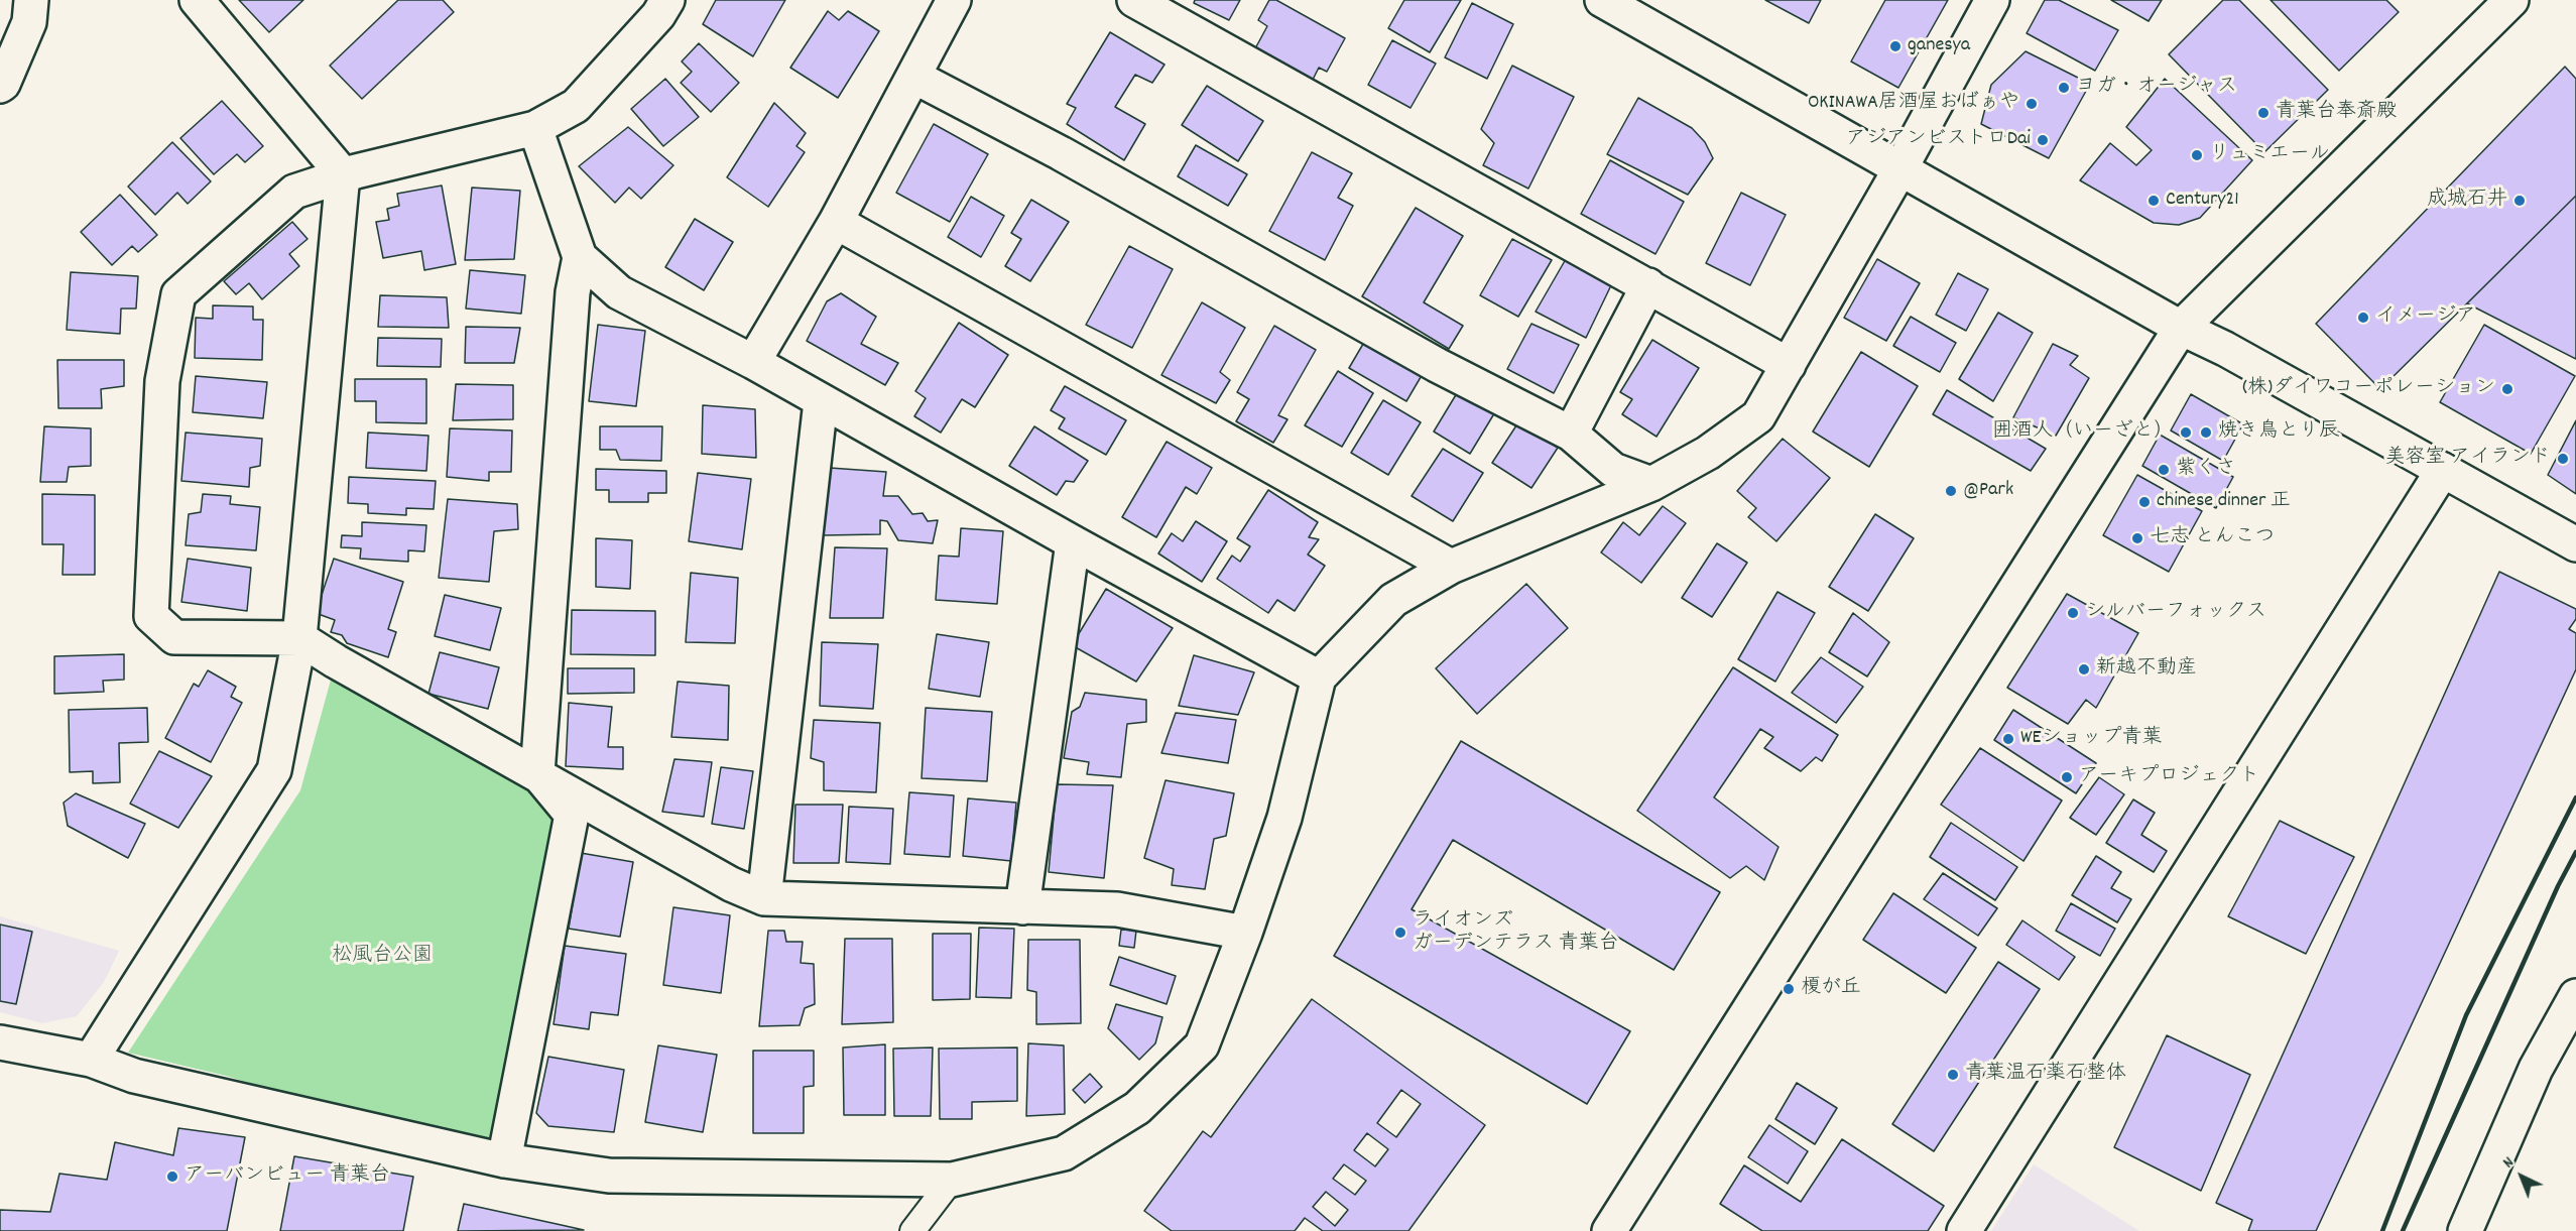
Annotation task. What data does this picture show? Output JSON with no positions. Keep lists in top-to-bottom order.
{
  "parks": ["松風台公園"],
  "places": [
    "ganesya",
    "ヨガ・オージャス",
    "OKINAWA居酒屋おばぁや",
    "青葉台奉斎殿",
    "アジアンビストロDai",
    "リュミエール",
    "Century21",
    "成城石井",
    "イメージア",
    "(株)ダイワコーポレーション",
    "囲酒人（いーざと）",
    "焼き鳥とり辰",
    "美容室 アイランド",
    "紫くさ",
    "@Park",
    "chinese dinner 正",
    "七志 とんこつ",
    "シルバーフォックス",
    "新越不動産",
    "WEショップ青葉",
    "アーキプロジェクト",
    "ライオンズ ガーデンテラス 青葉台",
    "榎が丘",
    "青葉温石薬石整体",
    "アーバンビュー 青葉台"
  ],
  "north": "top left"
}
